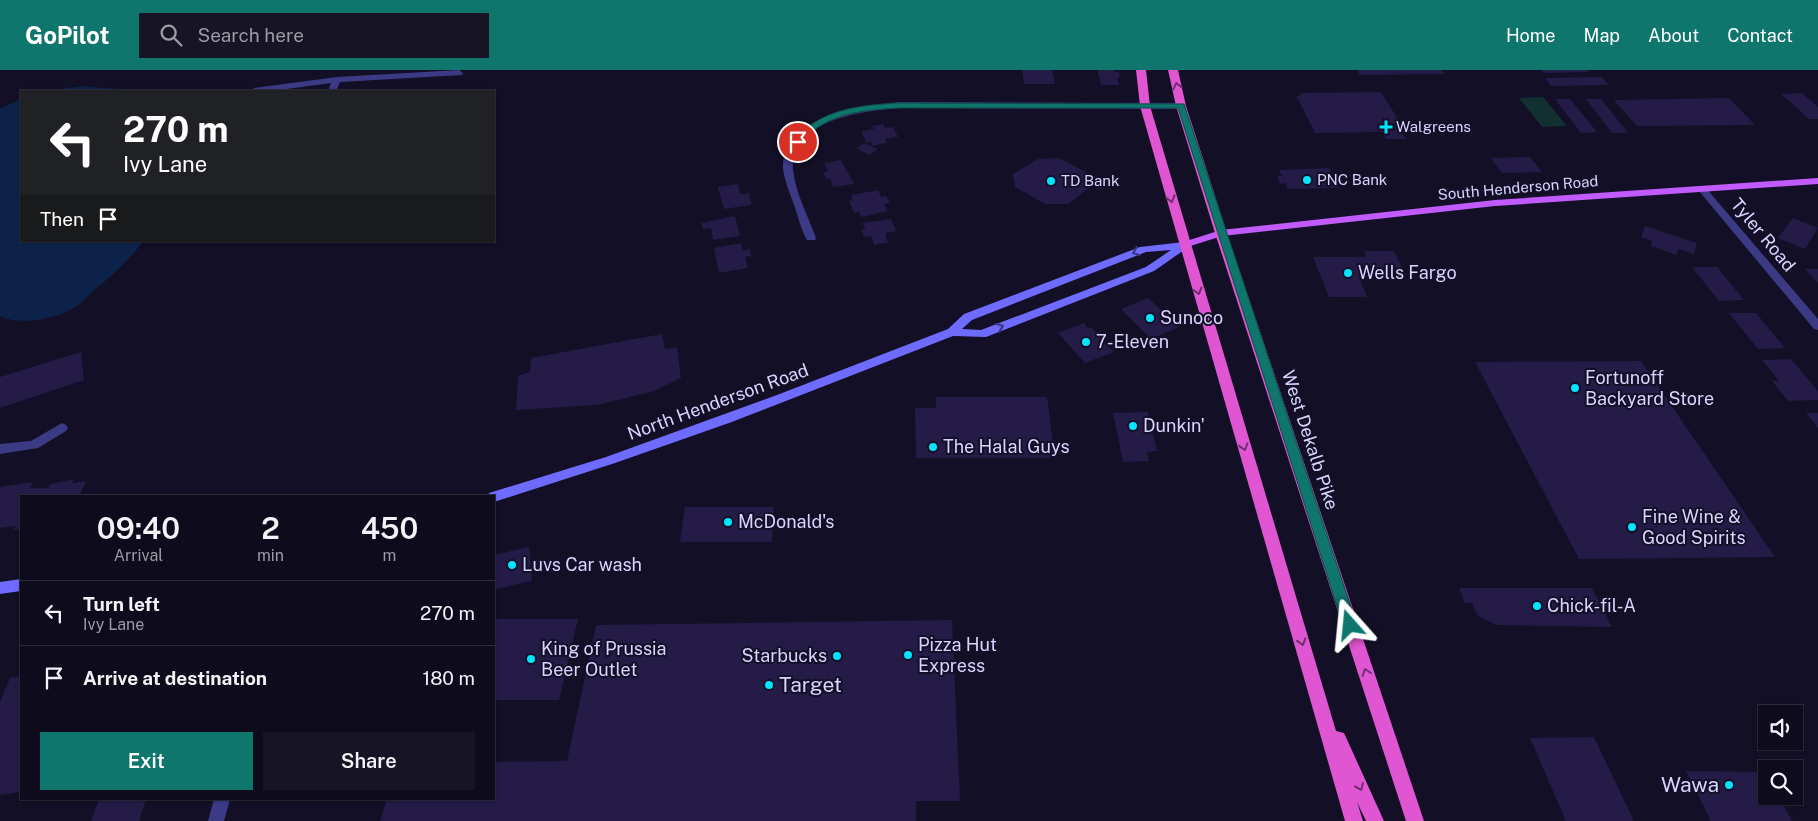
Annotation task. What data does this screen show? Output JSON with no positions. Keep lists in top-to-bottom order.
{
  "streets": {
    "highway": ["West Dekalb Pike"],
    "main road": ["South Henderson Road", "North Henderson Road"],
    "street": ["Tyler Road"]
  },
  "crossings": [
    ["South Henderson Road", "Tyler Road"],
    ["South Henderson Road", "North Henderson Road"],
    ["South Henderson Road", "West Dekalb Pike"],
    ["North Henderson Road", "West Dekalb Pike"]
  ],
  "places": {
    "health": ["Walgreens"],
    "other": [
      "PNC Bank",
      "TD Bank",
      "Wells Fargo",
      "Sunoco",
      "7-Eleven",
      "Fortunoff Backyard Store",
      "Dunkin'",
      "The Halal Guys",
      "McDonald's",
      "Fine Wine & Good Spirits",
      "Luvs Car wash",
      "Chick-fil-A",
      "Pizza Hut Express",
      "Starbucks",
      "King of Prussia Beer Outlet",
      "Target",
      "Wawa"
    ]
  },
  "page": {
    "header": "GoPilot",
    "search": "Search here",
    "nav": [
      "Home",
      "Map",
      "About",
      "Contact"
    ],
    "turn": ["270 m", "Ivy Lane"],
    "then": "Then",
    "eta": [
      "09:40",
      "Arrival",
      "2",
      "min",
      "450",
      "m"
    ],
    "list": [
      {
        "name": "Turn left",
        "note": "Ivy Lane",
        "value": "270 m"
      },
      {
        "name": "Arrive at destination",
        "value": "180 m"
      }
    ],
    "buttons": ["Exit", "Share"]
  }
}
